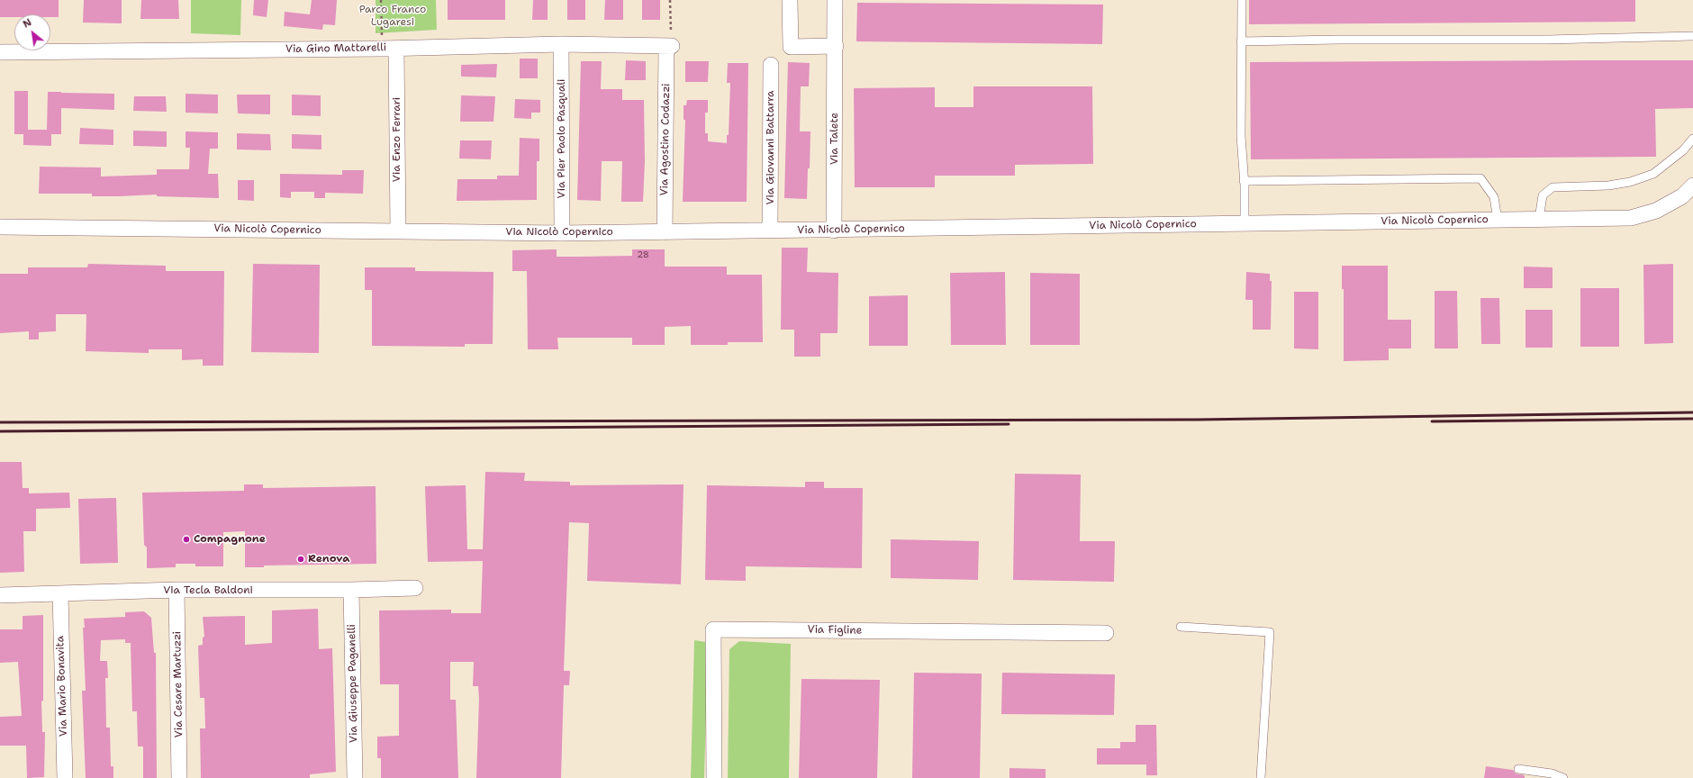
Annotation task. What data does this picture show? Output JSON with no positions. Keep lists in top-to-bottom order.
{
  "streets": {
    "street": [
      "Via Gino Mattarelli",
      "Via Pier Paolo Pasquali",
      "Via Talete",
      "Via Enzo Ferrari",
      "Via Agostino Codazzi",
      "Via Giovanni Battarra",
      "Via Nicolò Copernico",
      "Via Tecla Baldoni",
      "Via Figline",
      "Via Giuseppe Paganelli",
      "Via Cesare Martuzzi",
      "Via Mario Bonavita"
    ]
  },
  "crossings": [
    ["Via Gino Mattarelli", "Via Pier Paolo Pasquali"],
    ["Via Gino Mattarelli", "Via Enzo Ferrari"],
    ["Via Gino Mattarelli", "Via Agostino Codazzi"],
    ["Via Pier Paolo Pasquali", "Via Nicolò Copernico"],
    ["Via Talete", "Via Nicolò Copernico"],
    ["Via Enzo Ferrari", "Via Nicolò Copernico"],
    ["Via Agostino Codazzi", "Via Nicolò Copernico"],
    ["Via Giovanni Battarra", "Via Nicolò Copernico"],
    ["Via Tecla Baldoni", "Via Giuseppe Paganelli"],
    ["Via Tecla Baldoni", "Via Cesare Martuzzi"],
    ["Via Tecla Baldoni", "Via Mario Bonavita"]
  ],
  "parks": ["Parco Franco Lugaresi"],
  "places": ["Compagnone", "Renova"],
  "house_numbers": ["28"],
  "north": "top left"
}
